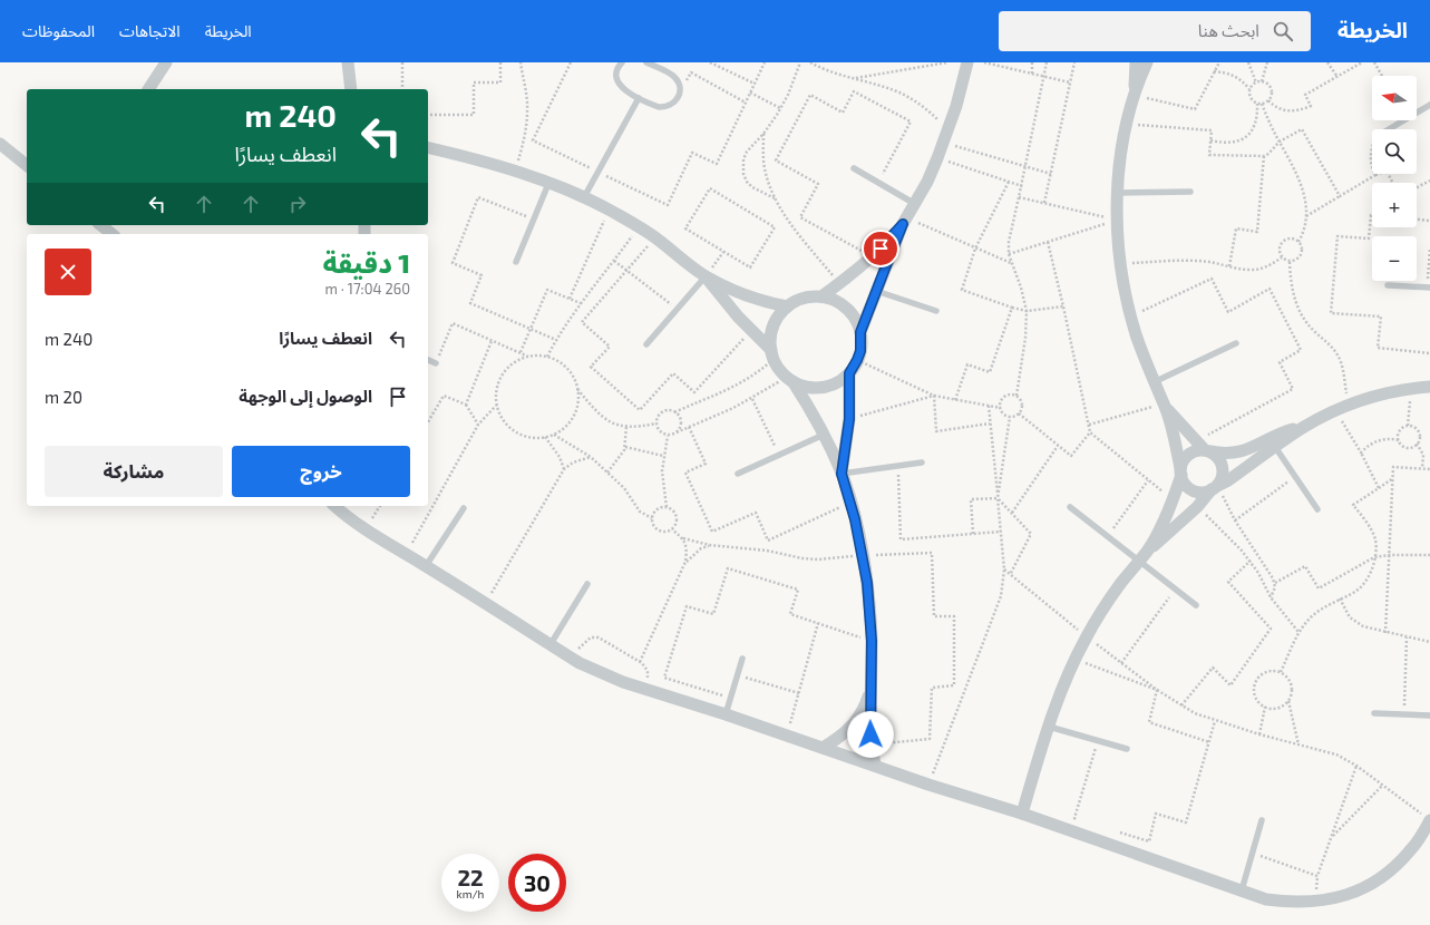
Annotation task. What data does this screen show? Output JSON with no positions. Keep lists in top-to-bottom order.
{
  "north": "left",
  "page": {
    "header": "الخريطة",
    "search": "ابحث هنا",
    "nav": ["الخريطة", "الاتجاهات", "المحفوظات"],
    "map_buttons": ["+", "−"],
    "turn": ["240 m", "انعطف يسارًا"],
    "heading": ["1 دقيقة", "260 m · 17:04"],
    "list": [
      {
        "name": "انعطف يسارًا",
        "value": "240 m"
      },
      {
        "name": "الوصول إلى الوجهة",
        "value": "20 m"
      }
    ],
    "buttons": ["خروج", "مشاركة"],
    "speed": "22 km/h",
    "limit": "30"
  }
}
